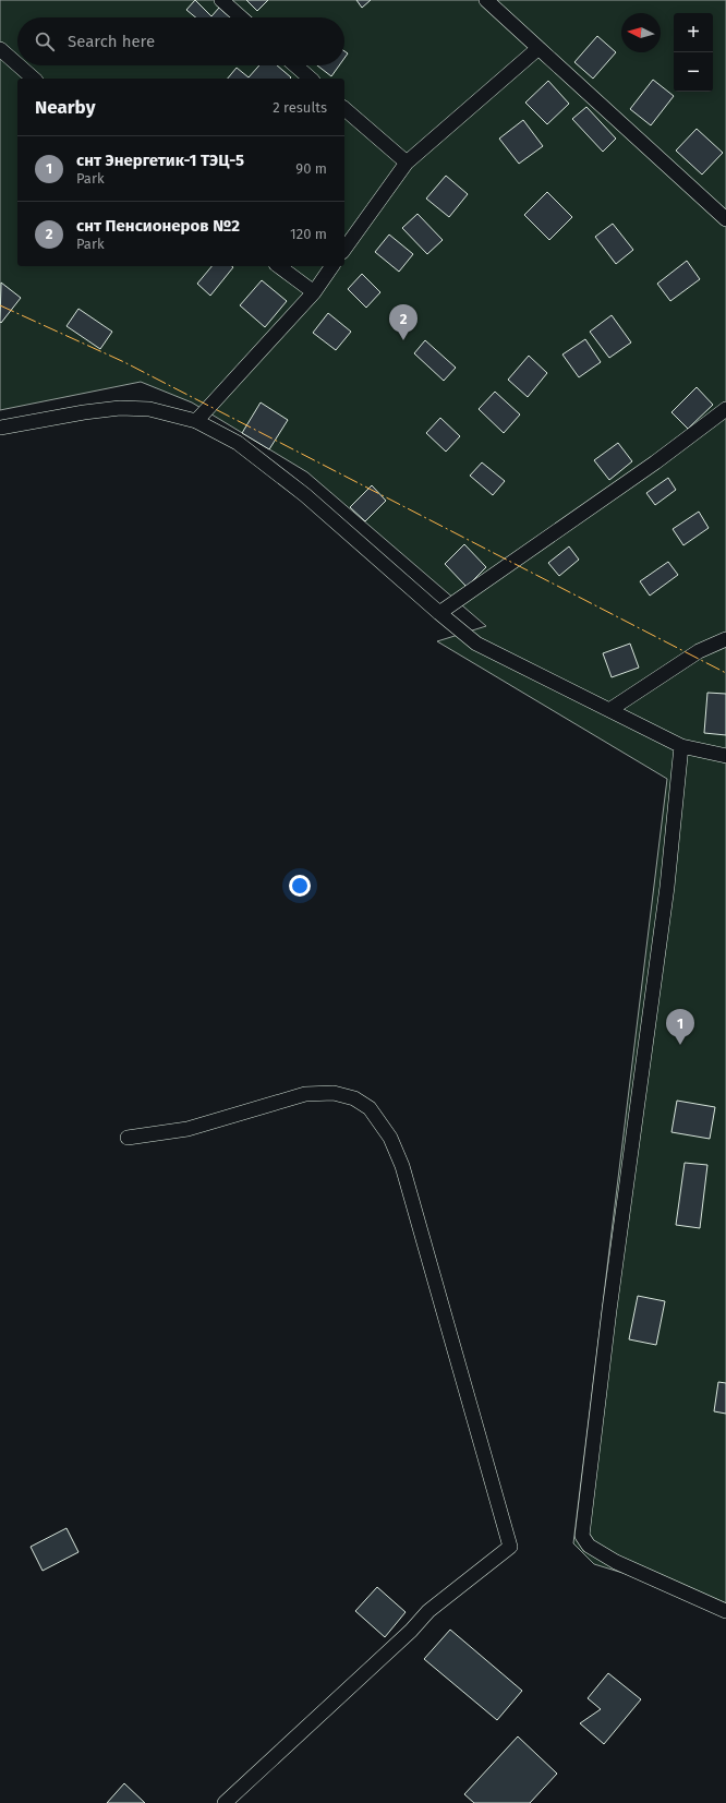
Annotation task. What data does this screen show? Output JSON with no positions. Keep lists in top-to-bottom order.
{
  "north": "left",
  "page": {
    "map_buttons": ["+", "−"],
    "search": "Search here",
    "heading": ["Nearby", "2 results"],
    "list": [
      {
        "mark": "1",
        "name": "снт Энергетик-1 ТЭЦ-5",
        "note": "Park",
        "value": "90 m"
      },
      {
        "mark": "2",
        "name": "снт Пенсионеров №2",
        "note": "Park",
        "value": "120 m"
      }
    ],
    "pins": ["2", "1"]
  }
}
